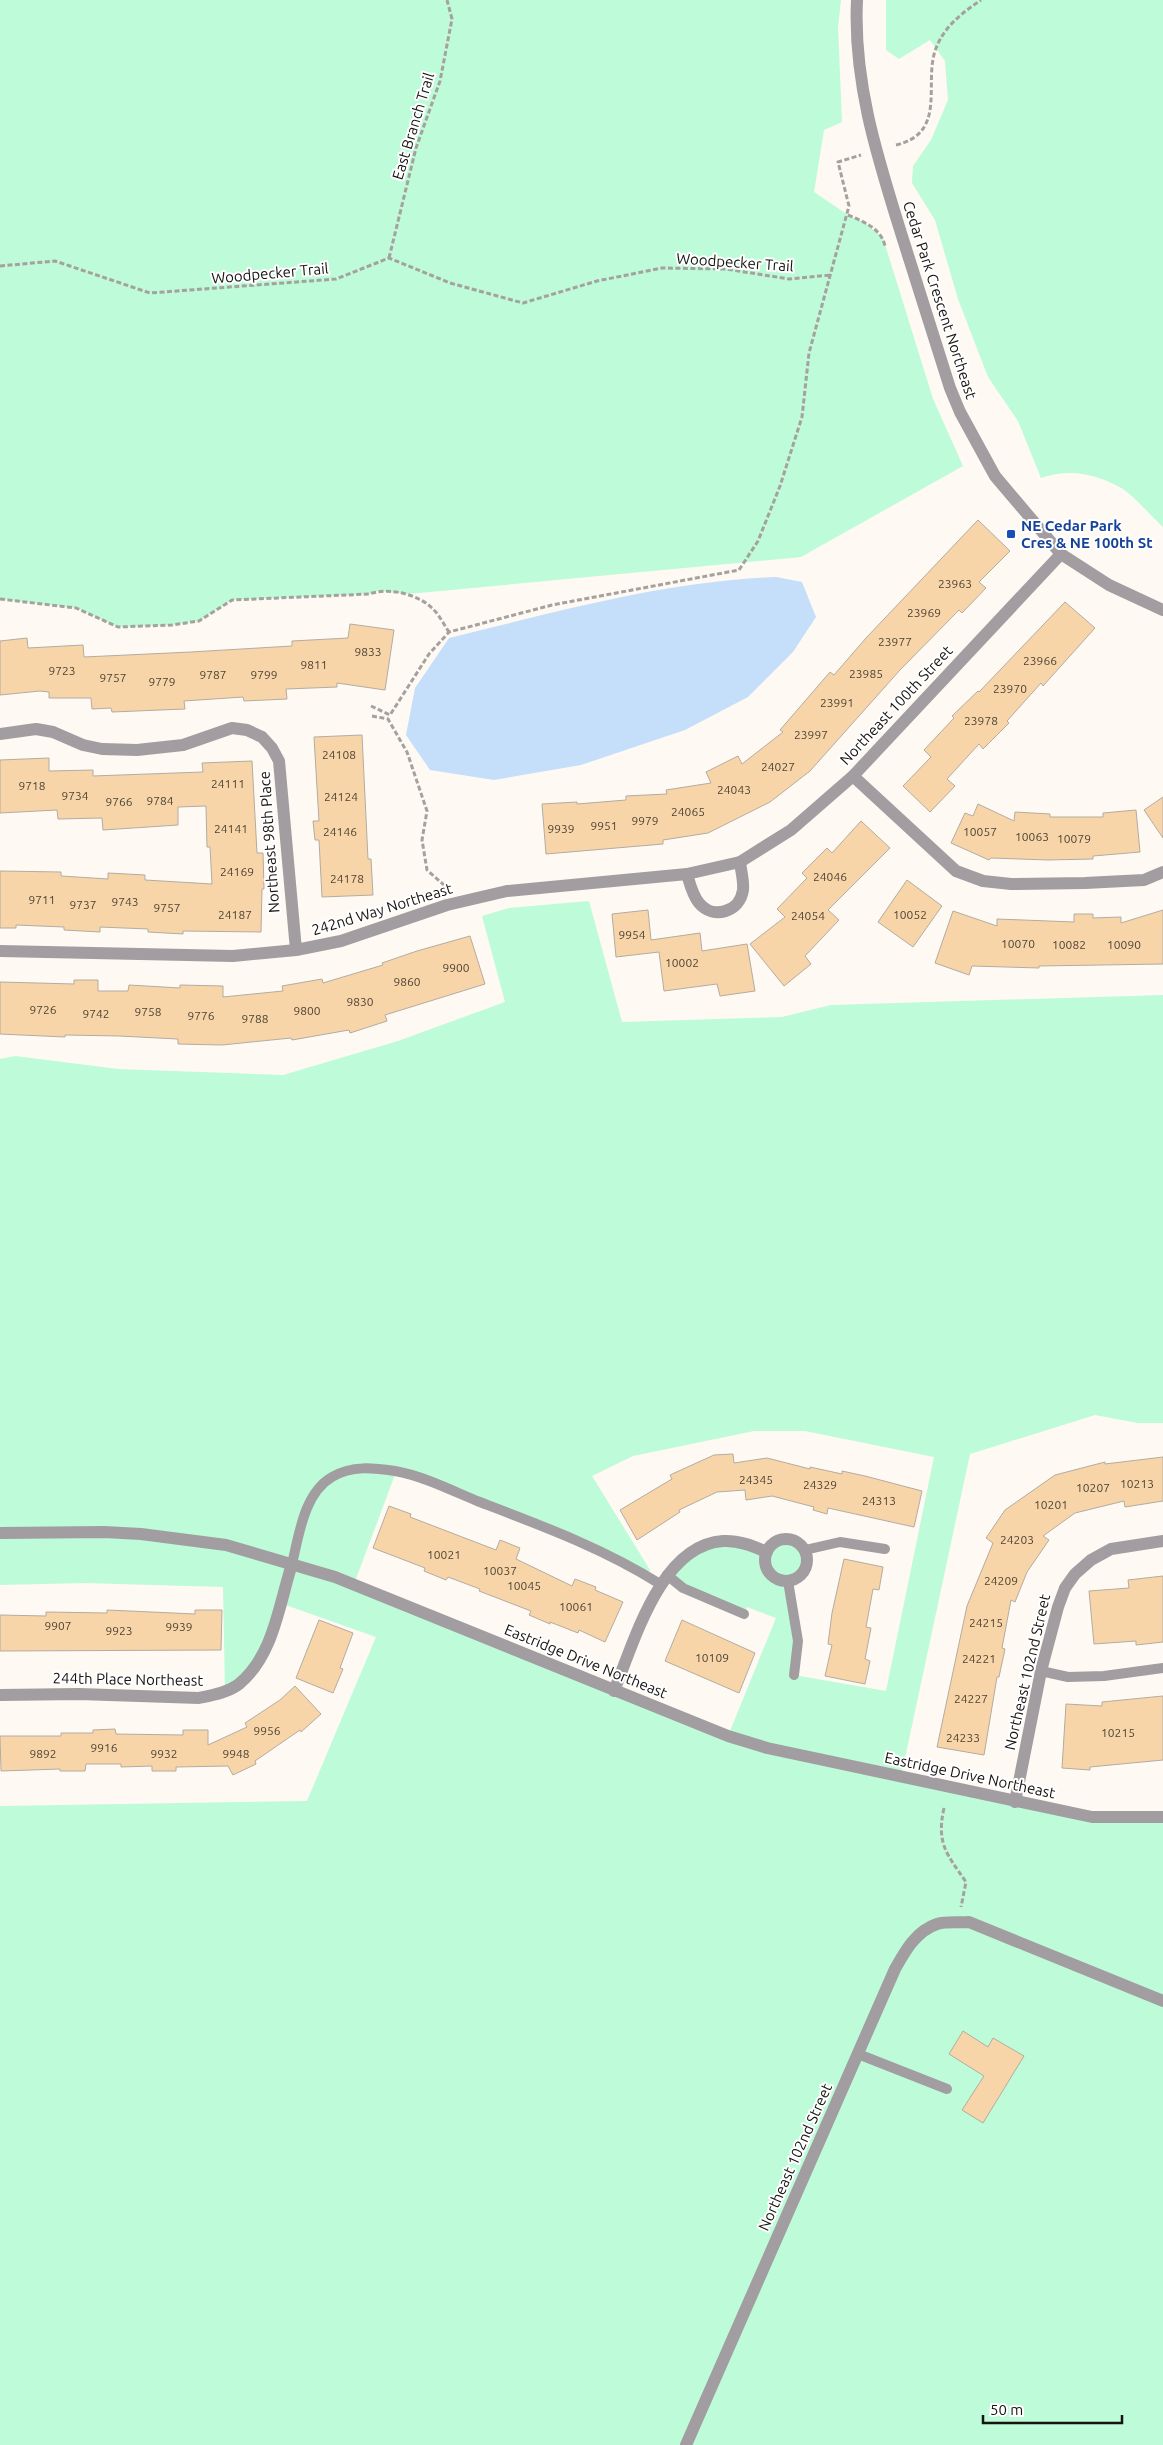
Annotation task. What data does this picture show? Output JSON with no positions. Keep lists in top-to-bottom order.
{
  "streets": {
    "street": [
      "Cedar Park Crescent Northeast",
      "Northeast 100th Street",
      "Northeast 98th Place",
      "242nd Way Northeast",
      "Eastridge Drive Northeast",
      "Northeast 102nd Street",
      "244th Place Northeast"
    ],
    "path": ["East Branch Trail", "Woodpecker Trail"]
  },
  "crossings": [
    ["East Branch Trail", "Woodpecker Trail"],
    ["Cedar Park Crescent Northeast", "Northeast 100th Street"],
    ["Northeast 100th Street", "242nd Way Northeast"],
    ["Northeast 98th Place", "242nd Way Northeast"],
    ["Eastridge Drive Northeast", "Northeast 102nd Street"],
    ["Eastridge Drive Northeast", "244th Place Northeast"]
  ],
  "places": {
    "transit": ["NE Cedar Park Cres & NE 100th St"]
  },
  "house_numbers": [
    "23963",
    "23969",
    "23977",
    "9833",
    "23966",
    "9811",
    "9723",
    "23985",
    "9787",
    "9799",
    "9757",
    "9779",
    "23970",
    "23991",
    "23978",
    "23997",
    "24108",
    "24027",
    "24111",
    "9718",
    "24043",
    "9734",
    "24124",
    "9784",
    "9766",
    "24065",
    "9979",
    "9951",
    "24141",
    "9939",
    "24146",
    "10057",
    "10063",
    "10079",
    "24169",
    "24046",
    "24178",
    "9711",
    "9743",
    "9737",
    "9757",
    "24187",
    "10052",
    "24054",
    "9954",
    "10070",
    "10082",
    "10090",
    "10002",
    "9900",
    "9860",
    "9830",
    "9726",
    "9800",
    "9758",
    "9742",
    "9776",
    "9788",
    "24345",
    "10213",
    "24329",
    "10207",
    "24313",
    "10201",
    "24203",
    "10021",
    "10037",
    "24209",
    "10045",
    "10061",
    "24215",
    "9907",
    "9939",
    "9923",
    "10109",
    "24221",
    "24227",
    "9956",
    "10215",
    "24233",
    "9916",
    "9892",
    "9932",
    "9948"
  ],
  "scale_bar": "50 m"
}
